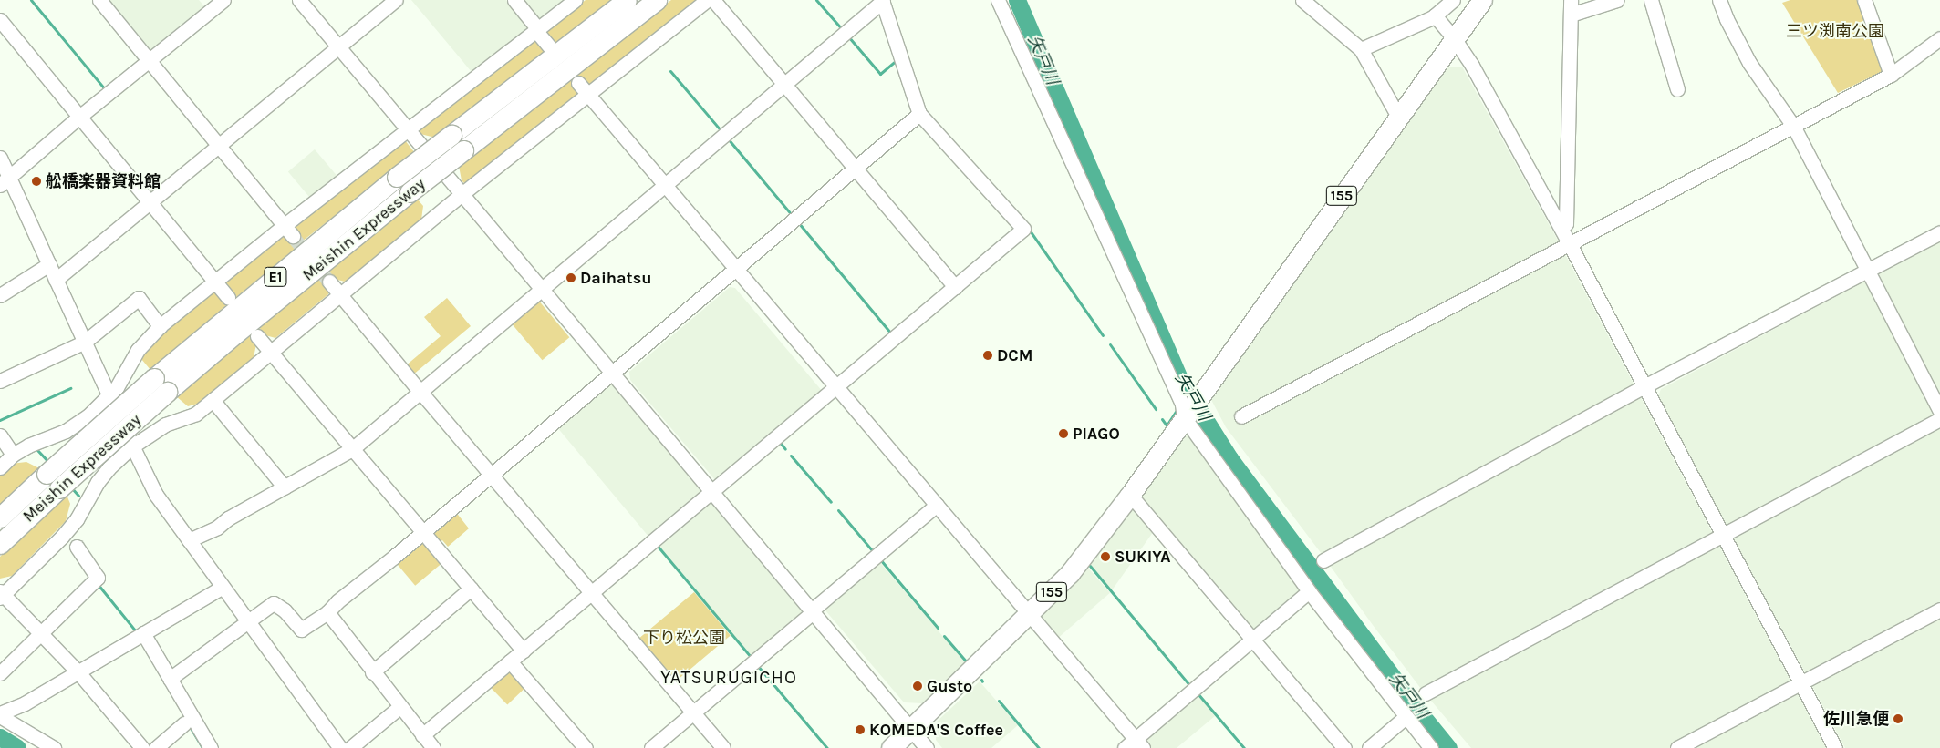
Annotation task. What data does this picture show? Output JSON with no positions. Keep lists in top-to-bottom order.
{
  "streets": {
    "highway": ["155", "Meishin Expressway", "E1"]
  },
  "districts": ["YATSURUGICHO"],
  "water": ["矢戸川"],
  "parks": ["三ツ渕南公園", "下り松公園"],
  "places": [
    "舩橋楽器資料館",
    "Daihatsu",
    "DCM",
    "PIAGO",
    "SUKIYA",
    "Gusto",
    "佐川急便",
    "KOMEDA'S Coffee"
  ]
}
